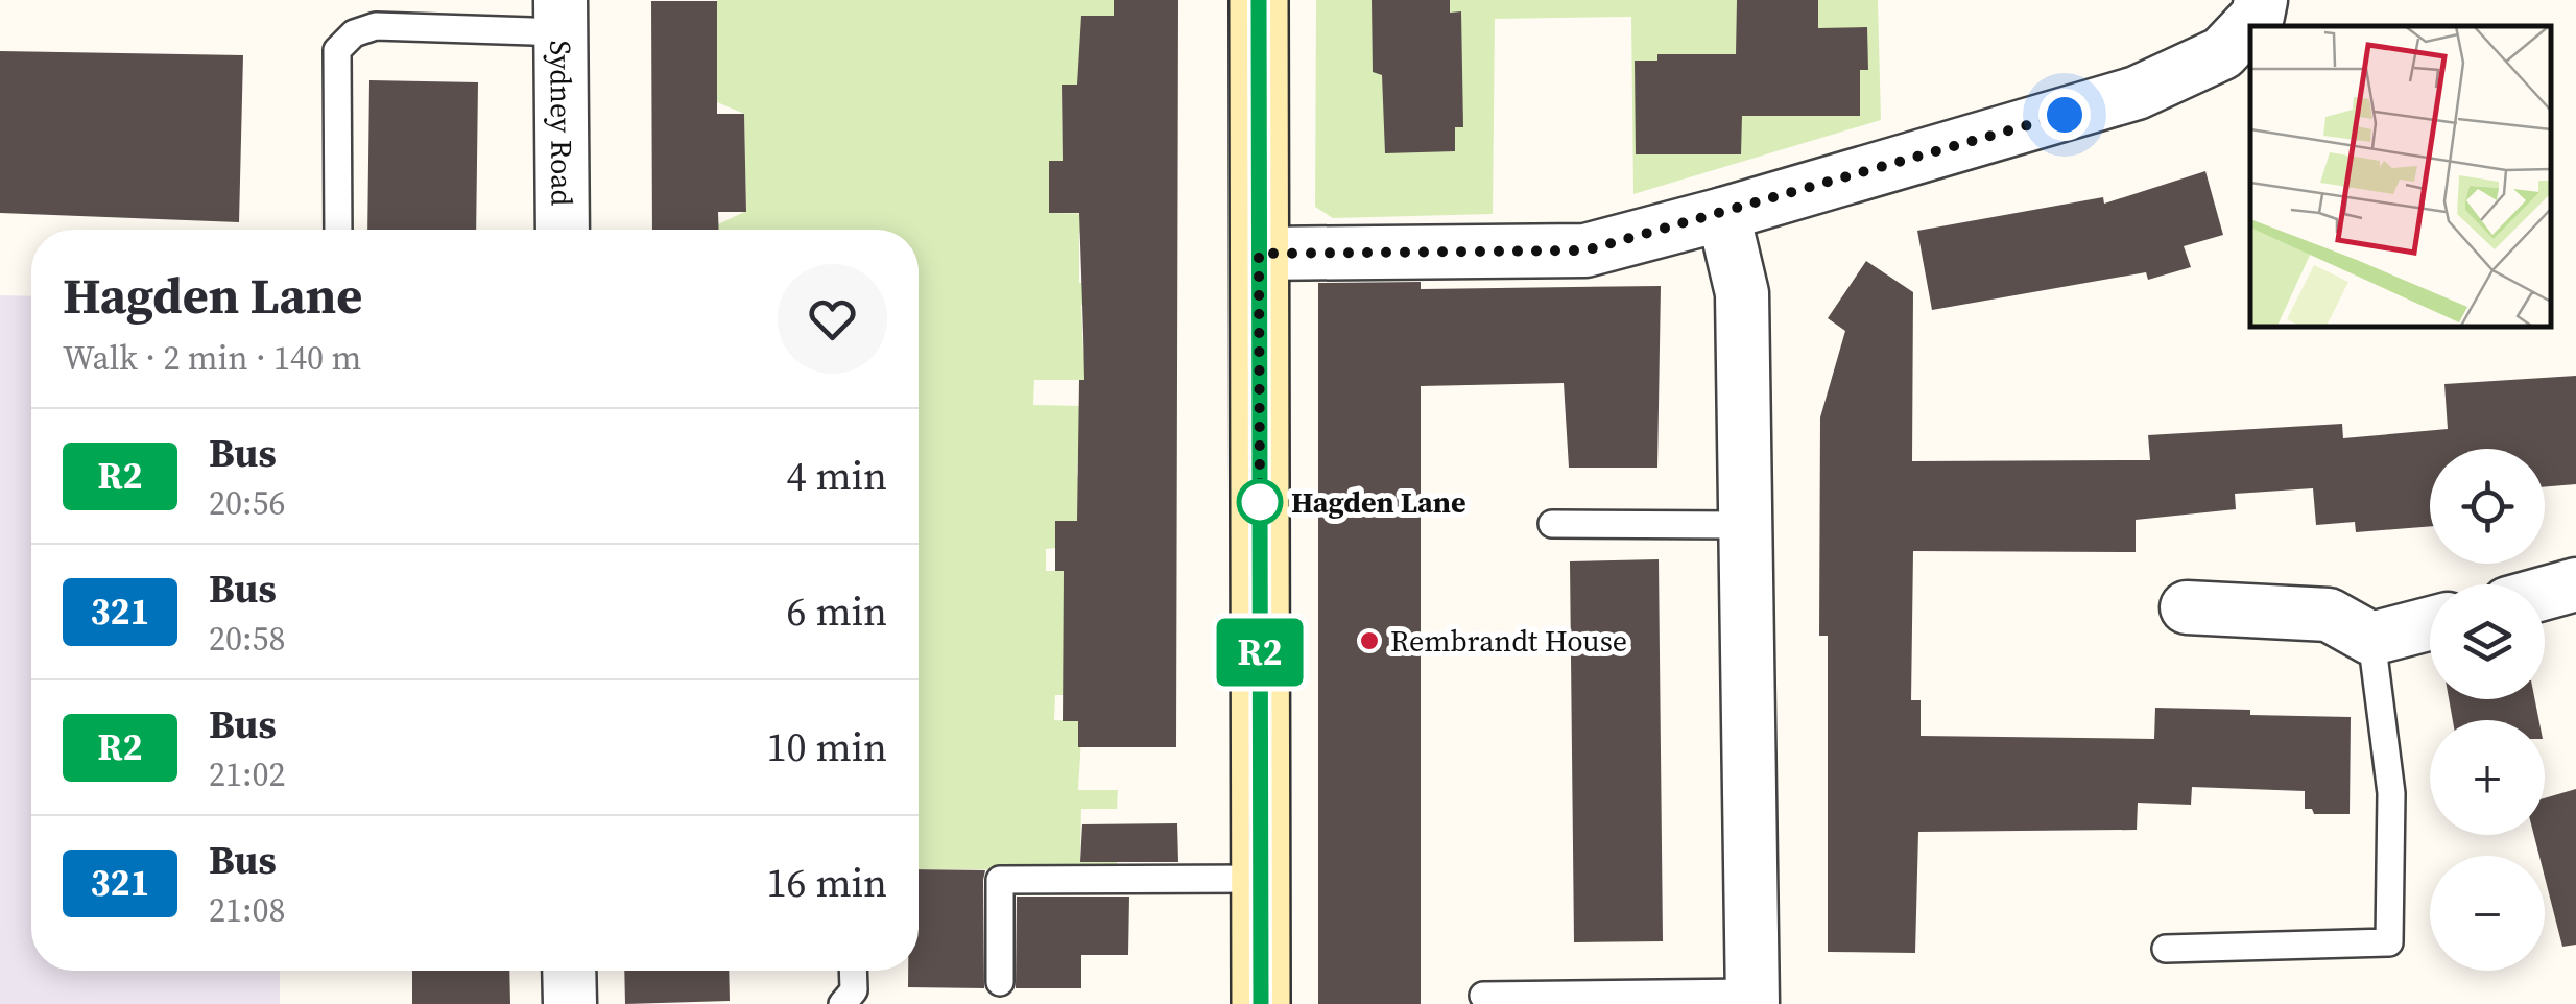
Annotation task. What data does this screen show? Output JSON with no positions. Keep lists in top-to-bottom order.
{
  "streets": {
    "street": ["Sydney Road"]
  },
  "places": ["Hagden Lane", "Rembrandt House"],
  "lines": ["bus line R2"],
  "page": {
    "on_map": "R2",
    "heading": ["Hagden Lane", "Walk · 2 min · 140 m"],
    "list": [
      {
        "mark": "R2",
        "name": "Bus",
        "note": "20:56",
        "value": "4 min"
      },
      {
        "mark": "321",
        "name": "Bus",
        "note": "20:58",
        "value": "6 min"
      },
      {
        "mark": "R2",
        "name": "Bus",
        "note": "21:02",
        "value": "10 min"
      },
      {
        "mark": "321",
        "name": "Bus",
        "note": "21:08",
        "value": "16 min"
      }
    ],
    "map_buttons": ["+", "−"]
  }
}
